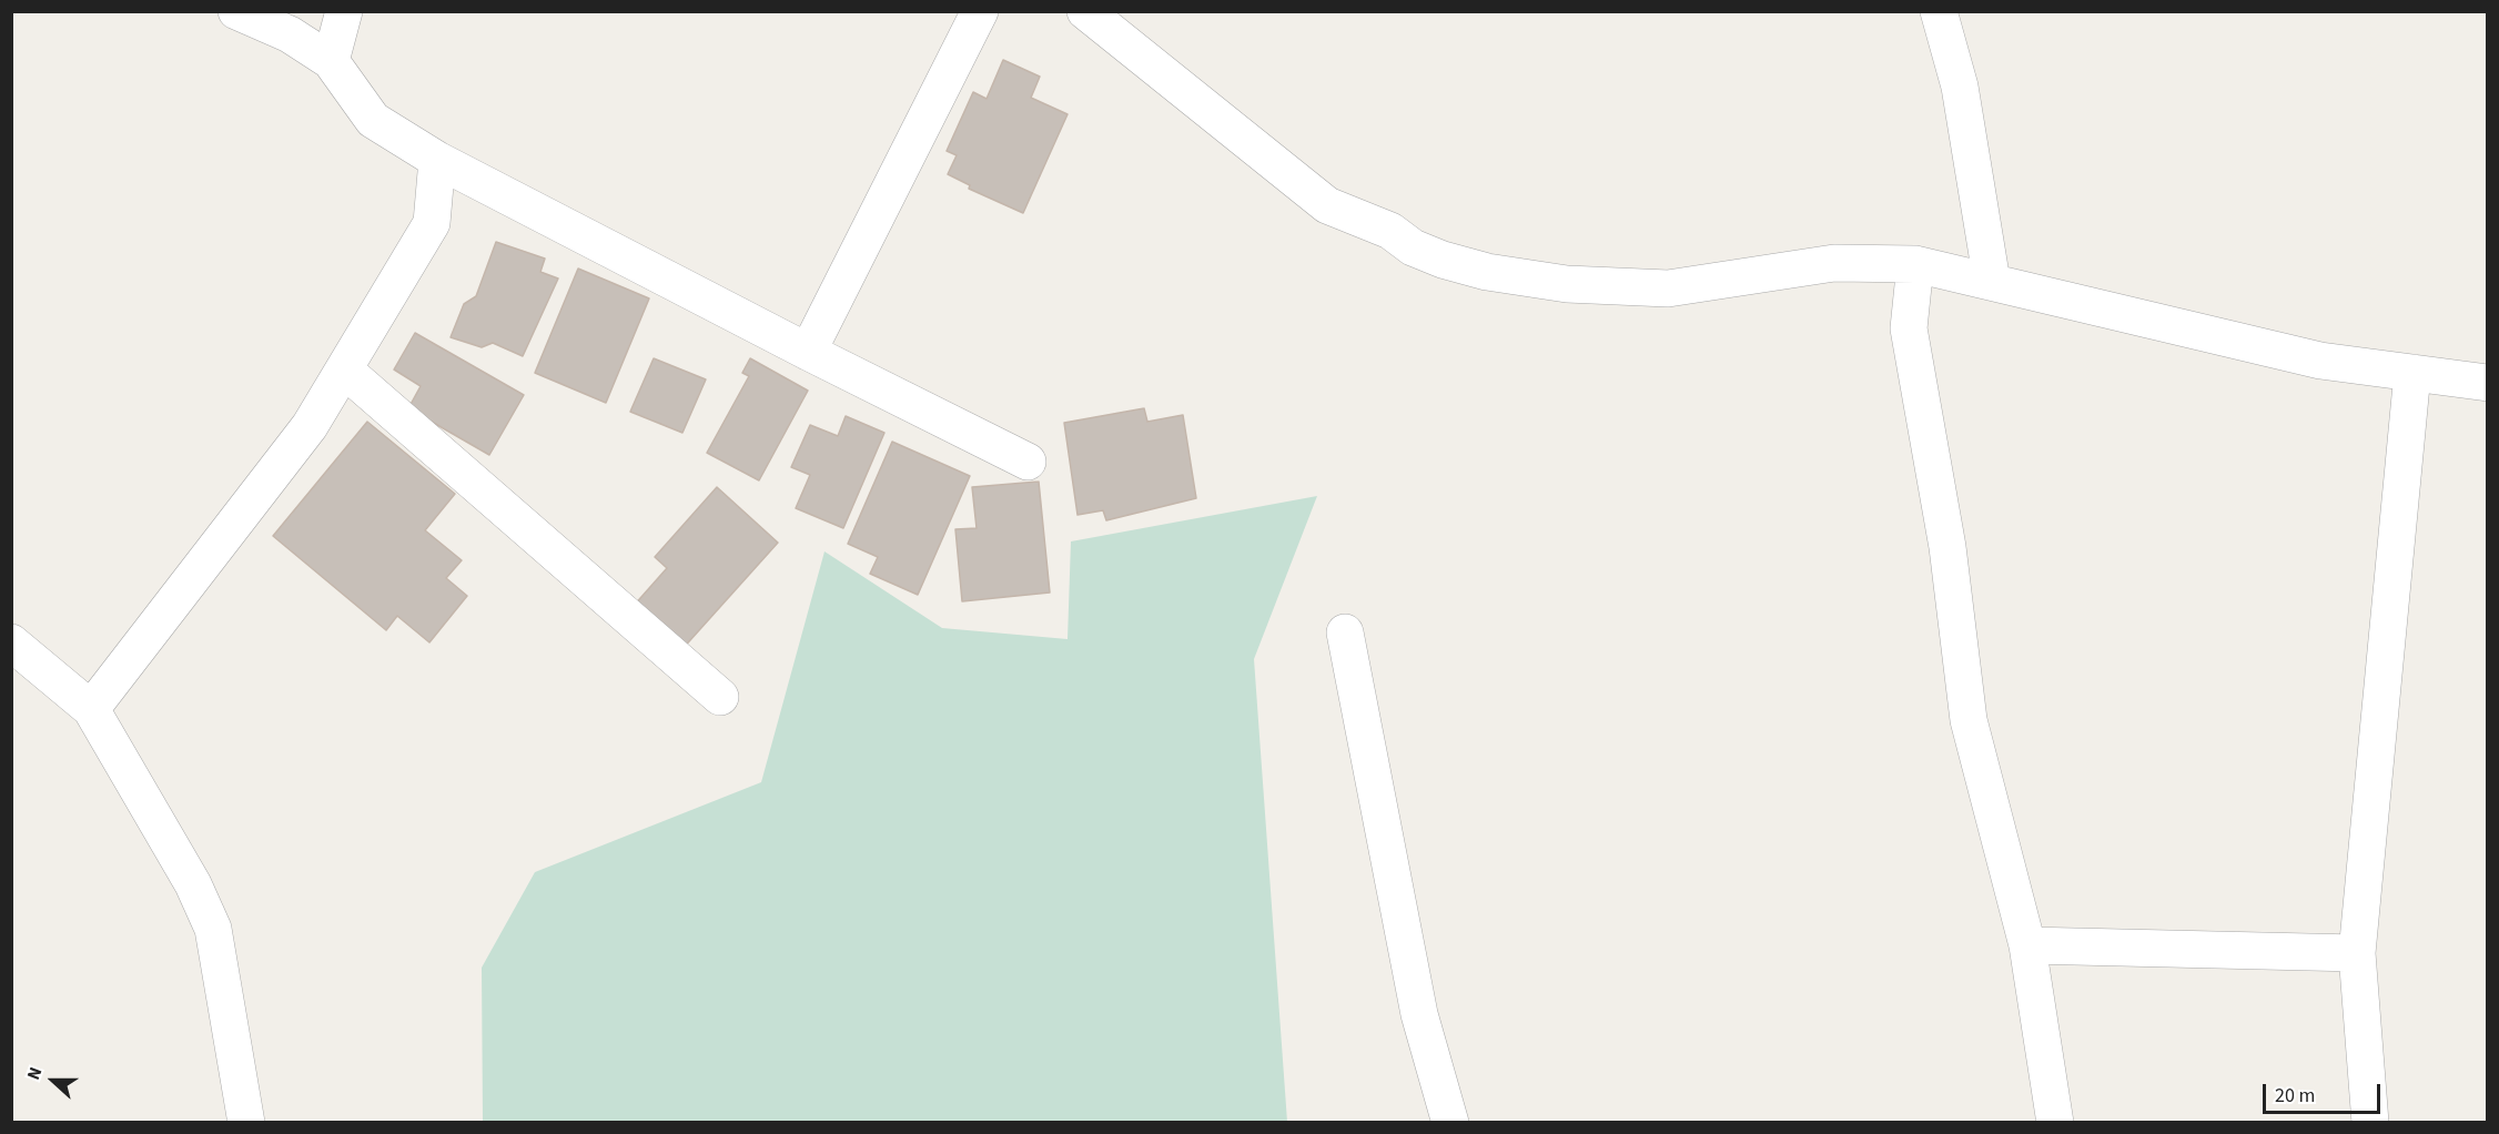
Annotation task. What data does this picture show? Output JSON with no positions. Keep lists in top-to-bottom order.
{
  "scale_bar": "20 m",
  "north": "left"
}
